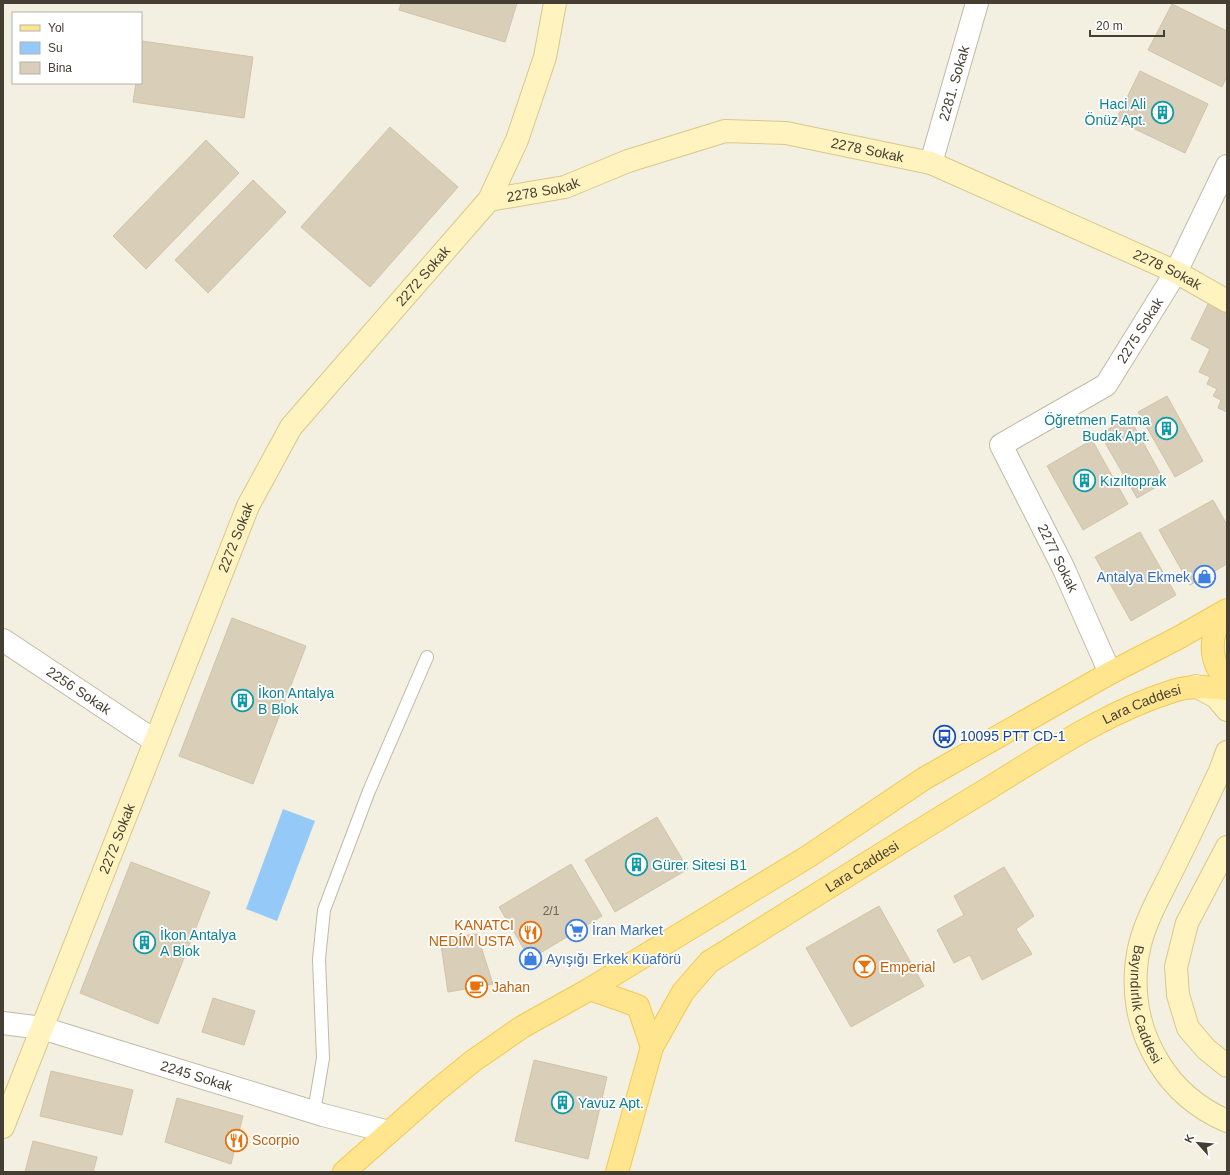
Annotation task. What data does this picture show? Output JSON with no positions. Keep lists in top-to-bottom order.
{
  "streets": {
    "main road": ["Lara Caddesi"],
    "street": [
      "2281. Sokak",
      "2278 Sokak",
      "2272 Sokak",
      "2275 Sokak",
      "2277 Sokak",
      "2256 Sokak",
      "Bayındırlık Caddesi",
      "2245 Sokak"
    ]
  },
  "crossings": [
    ["2281. Sokak", "2278 Sokak"],
    ["2278 Sokak", "2272 Sokak"],
    ["2278 Sokak", "2275 Sokak"],
    ["2272 Sokak", "2256 Sokak"],
    ["2272 Sokak", "2245 Sokak"],
    ["2275 Sokak", "2277 Sokak"]
  ],
  "places": {
    "building": [
      "Haci Ali Önüz Apt.",
      "Öğretmen Fatma Budak Apt.",
      "Kızıltoprak",
      "İkon Antalya B Blok",
      "Gürer Sitesi B1",
      "İkon Antalya A Blok",
      "Yavuz Apt."
    ],
    "shop": ["Antalya Ekmek", "Ayışığı Erkek Küaförü"],
    "bus stop": ["10095 PTT CD-1"],
    "supermarket": ["İran Market"],
    "restaurant": ["KANATCI NEDÍM USTA", "Scorpio"],
    "bar": ["Emperial"],
    "cafe": ["Jahan"]
  },
  "house_numbers": ["2/1"],
  "legend": ["Yol", "Su", "Bina"],
  "scale_bar": "20 m",
  "north": "top left"
}
